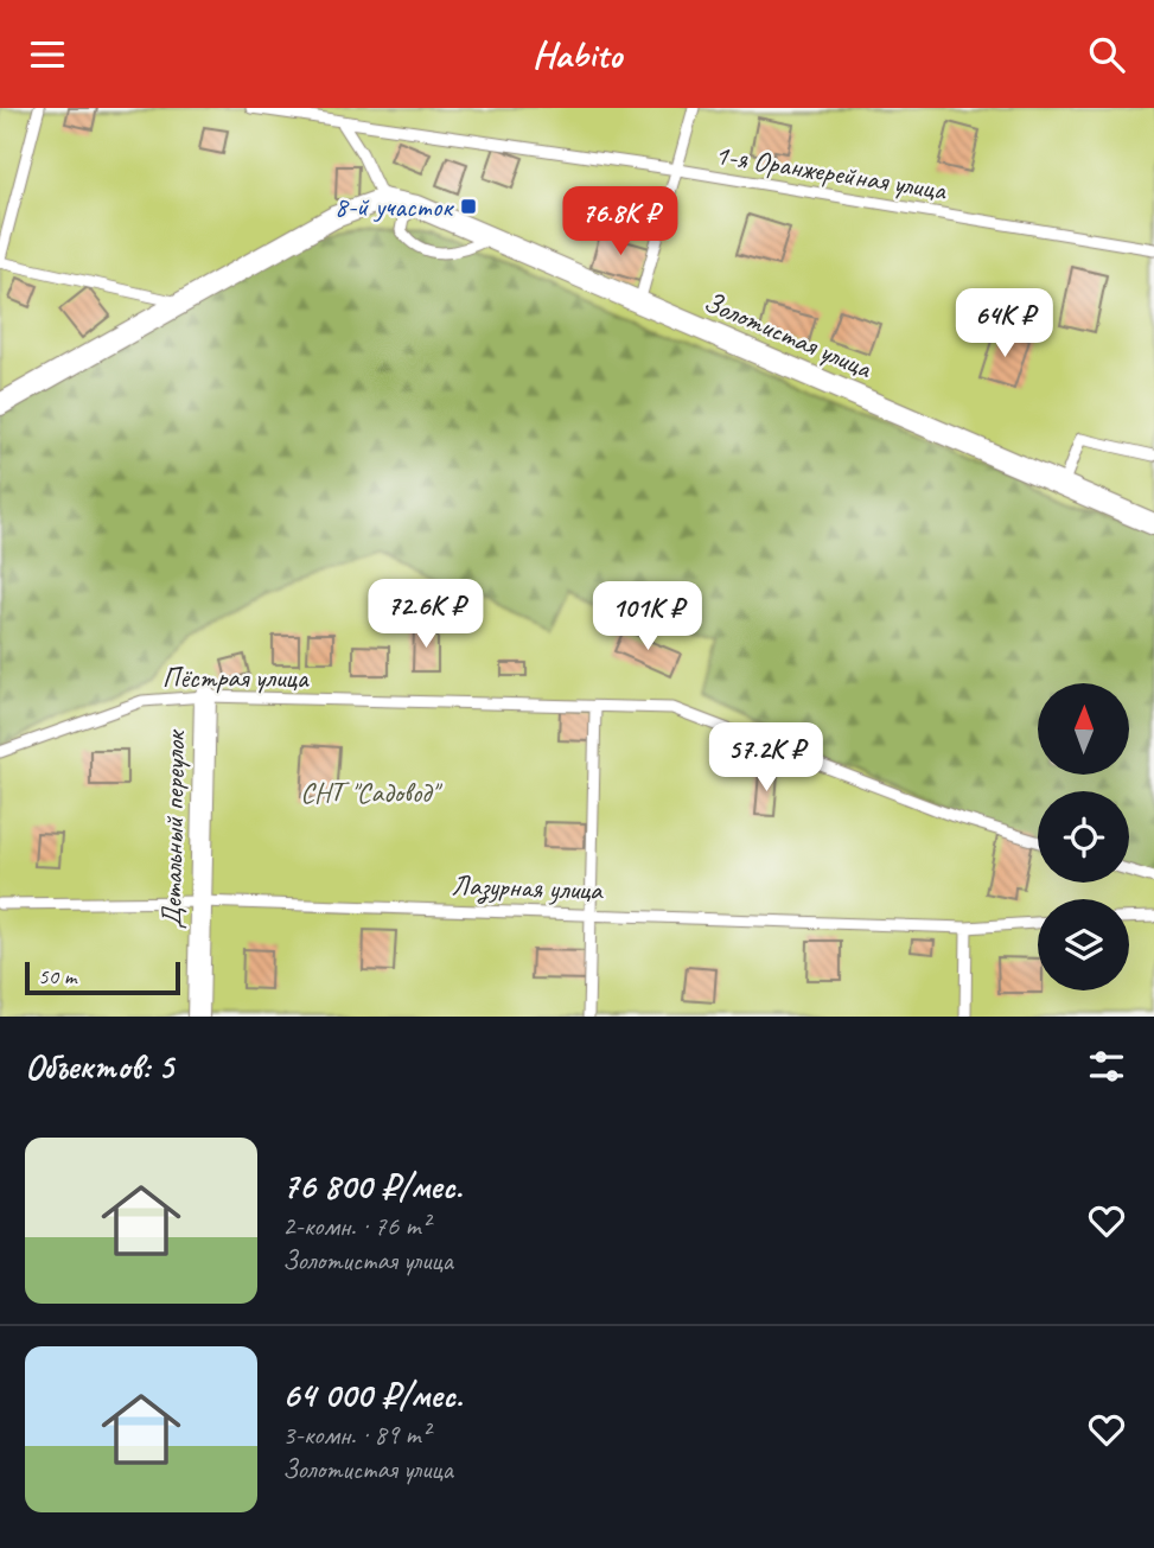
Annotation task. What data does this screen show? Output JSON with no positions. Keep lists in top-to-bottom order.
{
  "streets": {
    "street": ["Золотистая улица", "Детальный переулок"],
    "lane": ["1-я Оранжерейная улица", "Пёстрая улица", "Лазурная улица"]
  },
  "crossings": [
    ["Пёстрая улица", "Детальный переулок"],
    ["Детальный переулок", "Лазурная улица"]
  ],
  "parks": ["СНТ \"Садовод\""],
  "places": {
    "transit": ["8-й участок"]
  },
  "scale_bar": "50 m",
  "north": "top",
  "page": {
    "header": "Habito",
    "price": [
      "76.8K ₽",
      "64K ₽",
      "72.6K ₽",
      "101K ₽",
      "57.2K ₽"
    ],
    "scale": "50 m",
    "heading": "Объектов: 5",
    "list": [
      {
        "name": "76 800 ₽/мес.",
        "note": "2-комн. · 76 m² · Золотистая улица"
      },
      {
        "name": "64 000 ₽/мес.",
        "note": "3-комн. · 89 m² · Золотистая улица"
      }
    ]
  }
}
